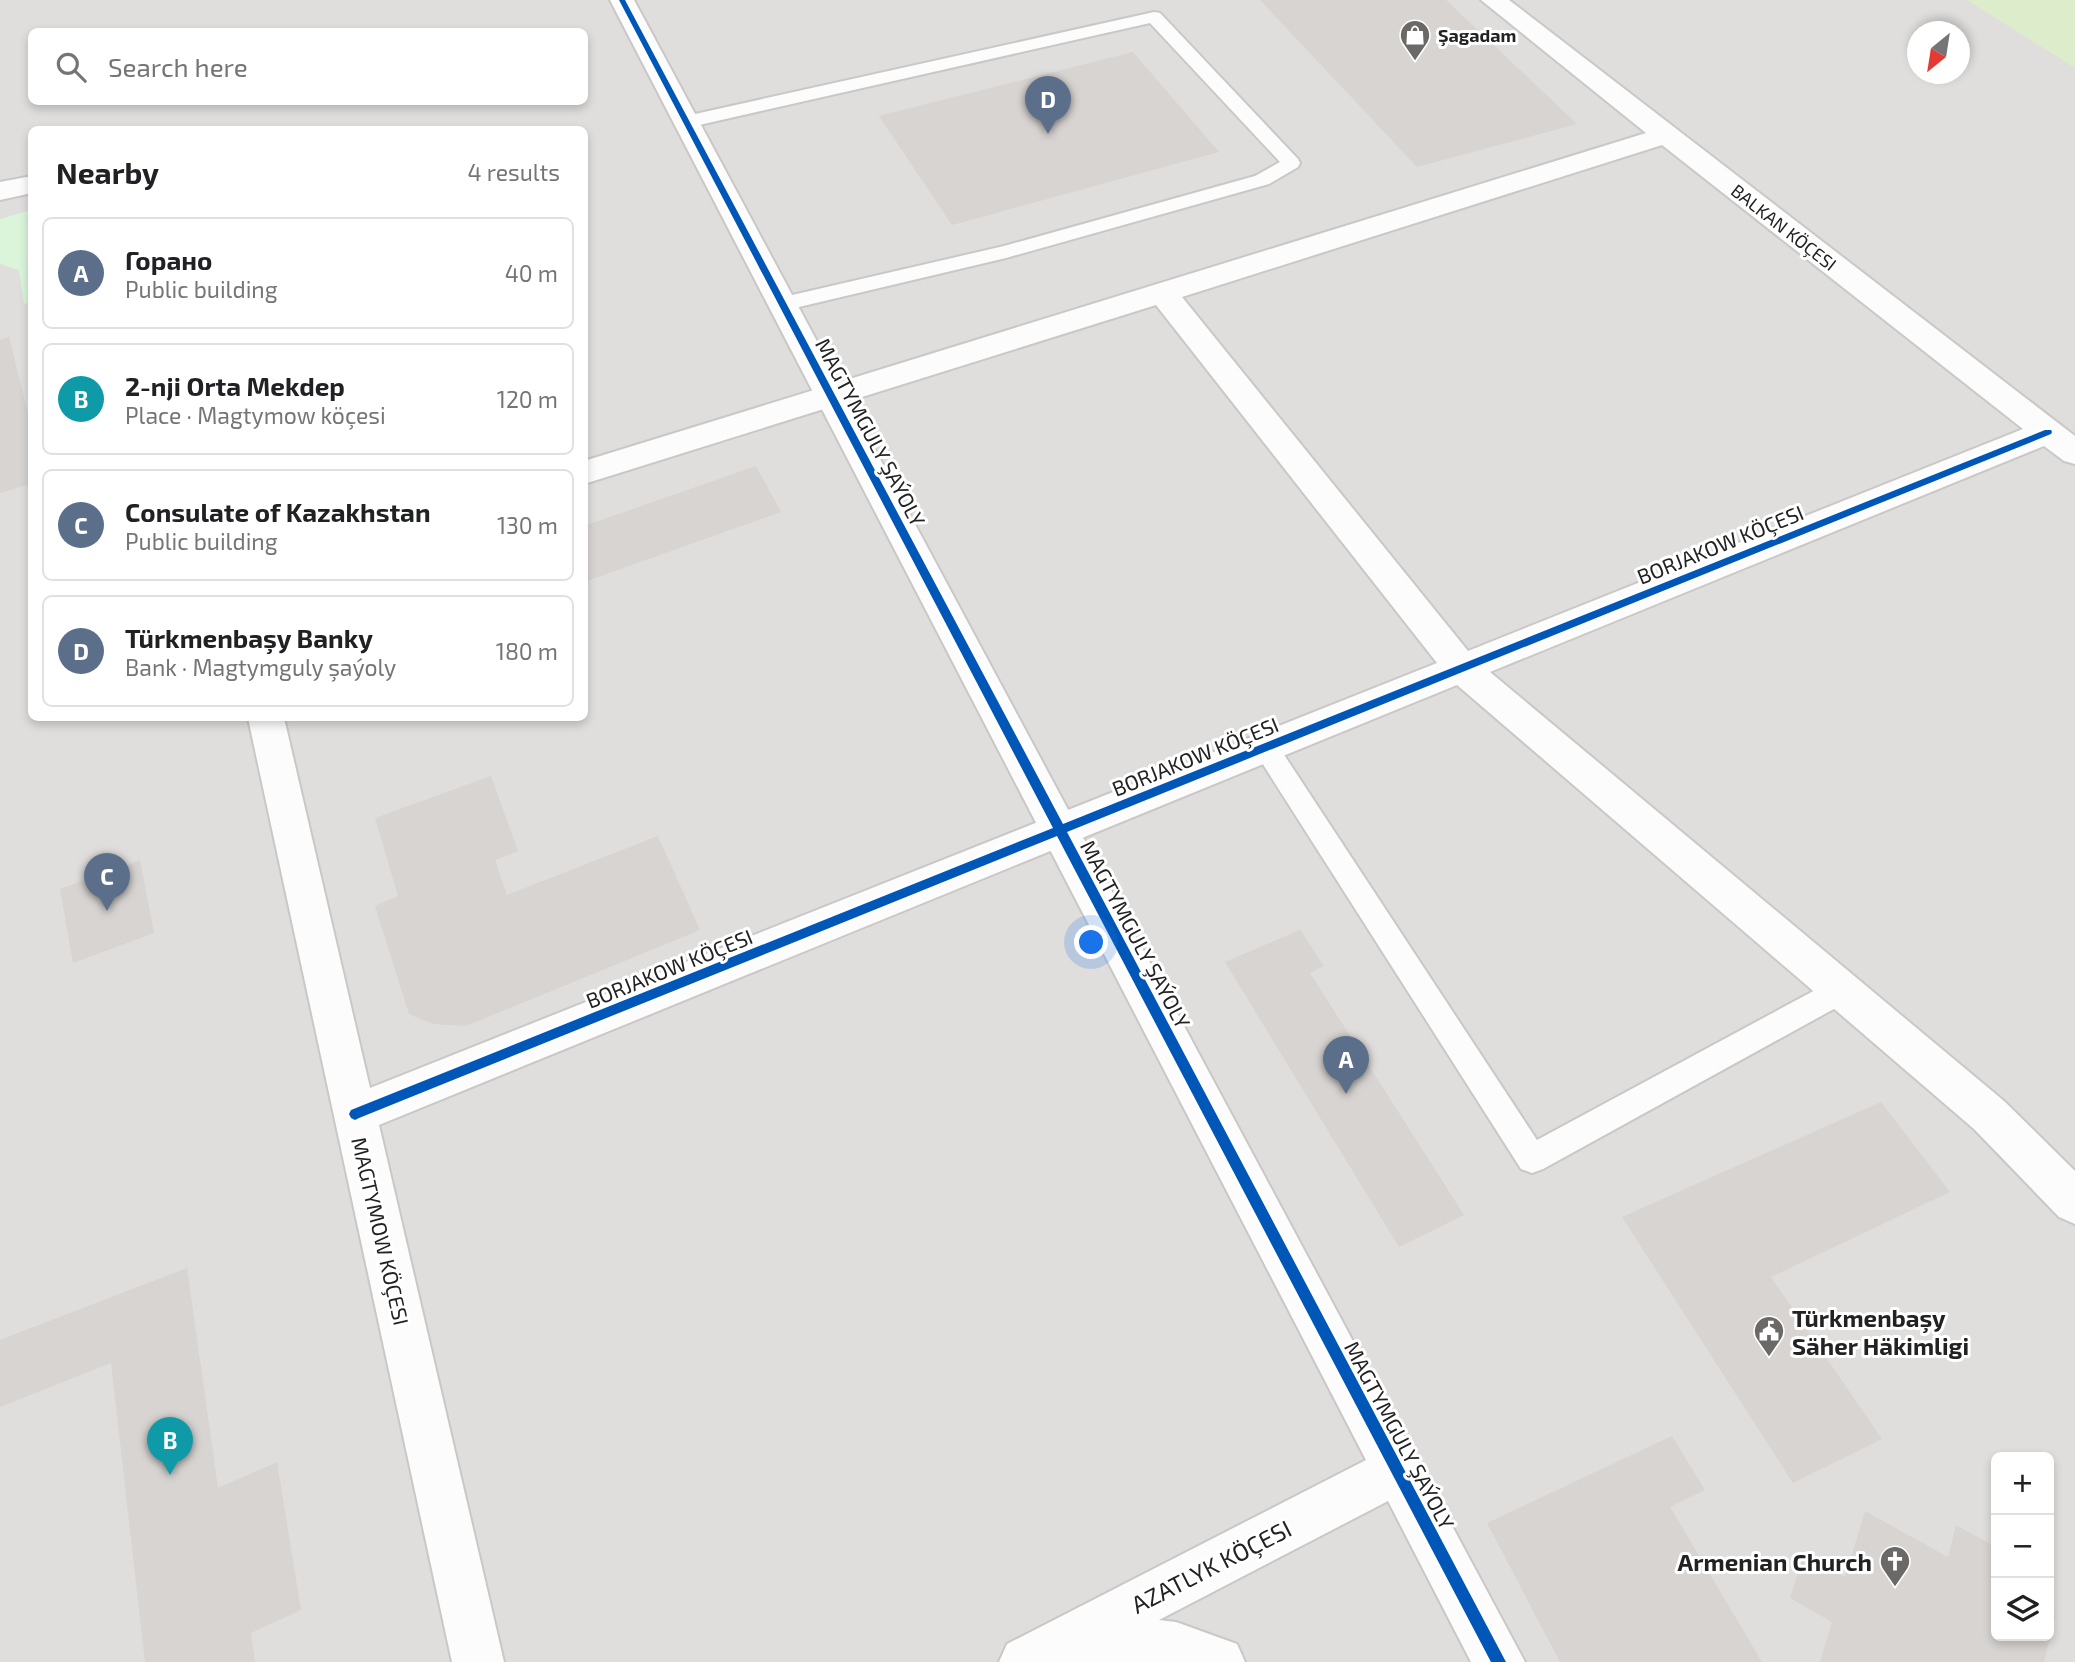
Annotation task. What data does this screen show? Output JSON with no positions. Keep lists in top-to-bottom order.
{
  "streets": {
    "street": [
      "BALKAN KÖÇESI",
      "MAGTYMGULY ŞAÝOLY",
      "BORJAKOW KÖÇESI",
      "MAGTYMOW KÖÇESI",
      "AZATLYK KÖÇESI"
    ]
  },
  "crossings": [
    ["BALKAN KÖÇESI", "BORJAKOW KÖÇESI"],
    ["MAGTYMGULY ŞAÝOLY", "BORJAKOW KÖÇESI"],
    ["MAGTYMGULY ŞAÝOLY", "AZATLYK KÖÇESI"],
    ["BORJAKOW KÖÇESI", "MAGTYMOW KÖÇESI"]
  ],
  "places": {
    "shop": ["Şagadam"],
    "public building": ["Türkmenbaşy Säher Häkimligi"],
    "church": ["Armenian Church"]
  },
  "north": "bottom left",
  "page": {
    "search": "Search here",
    "pins": [
      "D",
      "C",
      "A",
      "B"
    ],
    "heading": ["Nearby", "4 results"],
    "list": [
      {
        "mark": "A",
        "name": "Горано",
        "note": "Public building",
        "value": "40 m"
      },
      {
        "mark": "B",
        "name": "2-nji Orta Mekdep",
        "note": "Place · Magtymow köçesi",
        "value": "120 m"
      },
      {
        "mark": "C",
        "name": "Consulate of Kazakhstan",
        "note": "Public building",
        "value": "130 m"
      },
      {
        "mark": "D",
        "name": "Türkmenbaşy Banky",
        "note": "Bank · Magtymguly şaýoly",
        "value": "180 m"
      }
    ],
    "map_buttons": ["+", "−"]
  }
}
